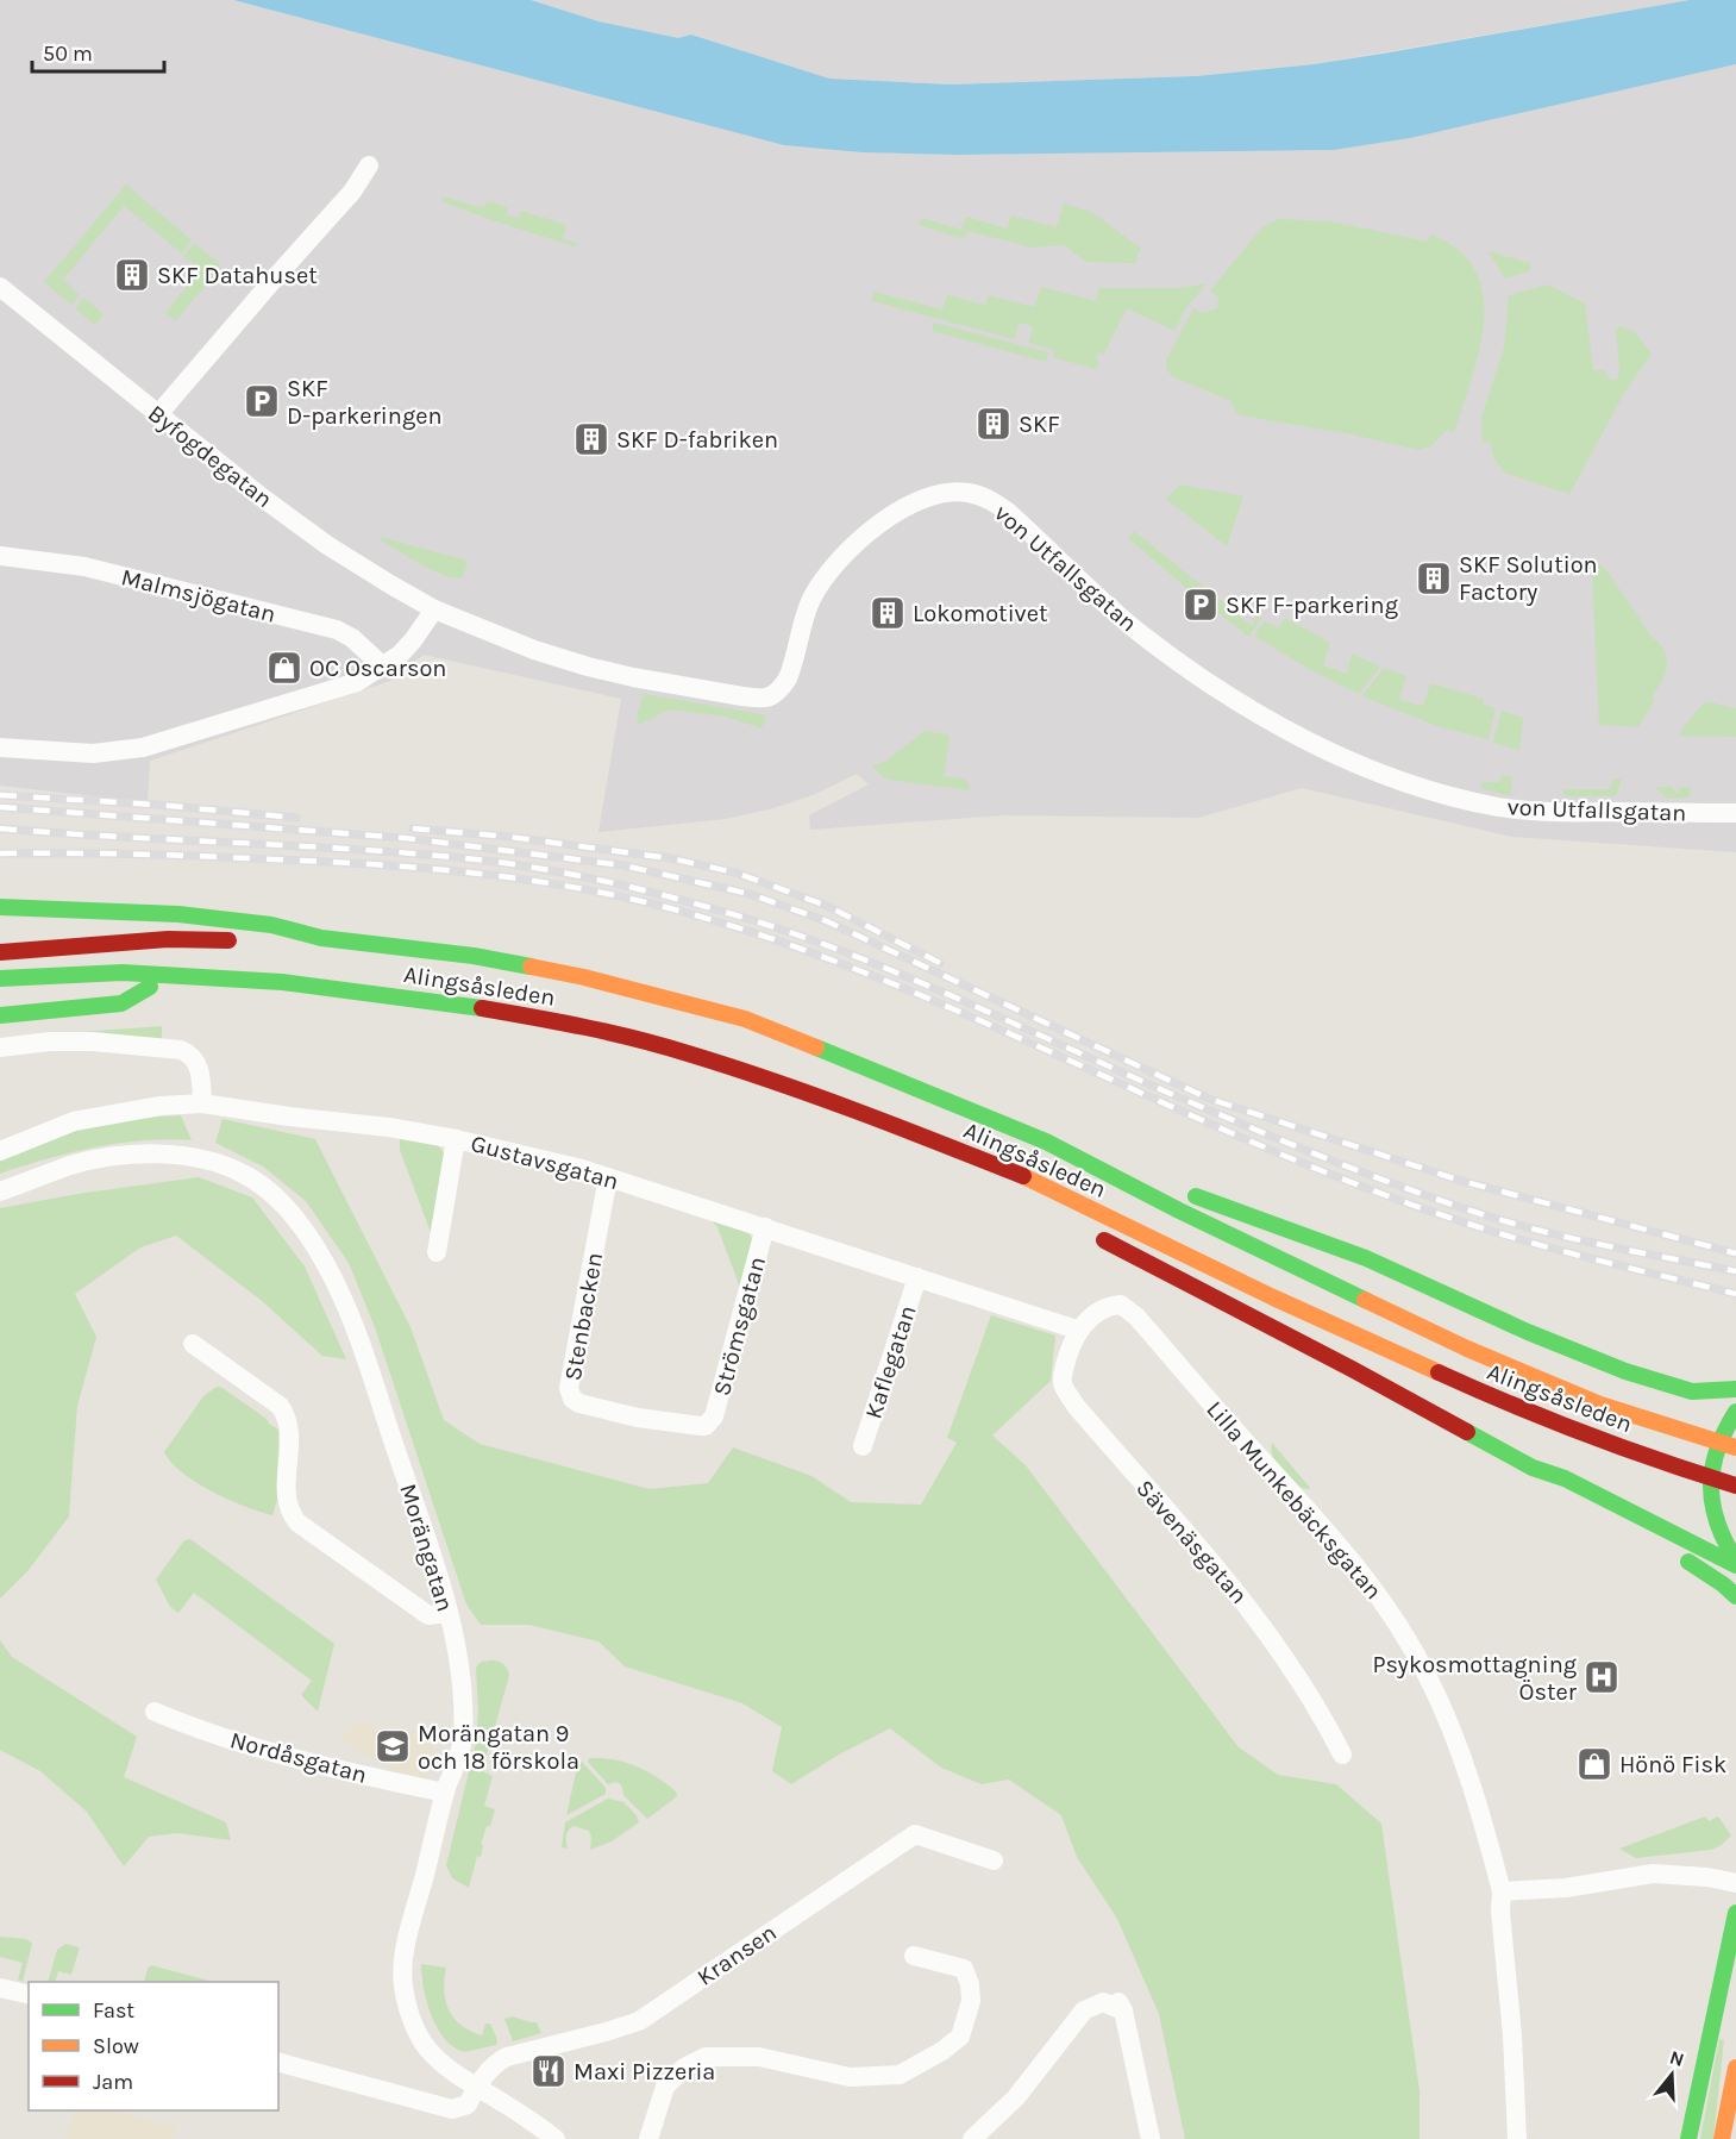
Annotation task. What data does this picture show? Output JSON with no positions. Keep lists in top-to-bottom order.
{
  "streets": {
    "main road": ["Alingsåsleden"],
    "street": [
      "Byfogdegatan",
      "von Utfallsgatan",
      "Malmsjögatan",
      "Gustavsgatan",
      "Stenbacken",
      "Strömsgatan",
      "Kaflegatan",
      "Lilla Munkebäcksgatan",
      "Sävenäsgatan",
      "Morängatan",
      "Nordåsgatan",
      "Kransen"
    ]
  },
  "crossings": [
    ["Byfogdegatan", "von Utfallsgatan"],
    ["Gustavsgatan", "Stenbacken"],
    ["Gustavsgatan", "Strömsgatan"],
    ["Gustavsgatan", "Kaflegatan"],
    ["Gustavsgatan", "Lilla Munkebäcksgatan"],
    ["Gustavsgatan", "Sävenäsgatan"],
    ["Stenbacken", "Strömsgatan"],
    ["Lilla Munkebäcksgatan", "Sävenäsgatan"],
    ["Morängatan", "Nordåsgatan"],
    ["Morängatan", "Kransen"]
  ],
  "places": {
    "building": [
      "SKF Datahuset",
      "SKF",
      "SKF D-fabriken",
      "SKF Solution Factory",
      "Lokomotivet"
    ],
    "parking": ["SKF D-parkeringen", "SKF F-parkering"],
    "shop": ["OC Oscarson", "Hönö Fisk"],
    "hospital": ["Psykosmottagning Öster"],
    "school or university": ["Morängatan 9 och 18 förskola"],
    "restaurant": ["Maxi Pizzeria"]
  },
  "legend": ["Fast", "Slow", "Jam"],
  "scale_bar": "50 m",
  "north": "top"
}
